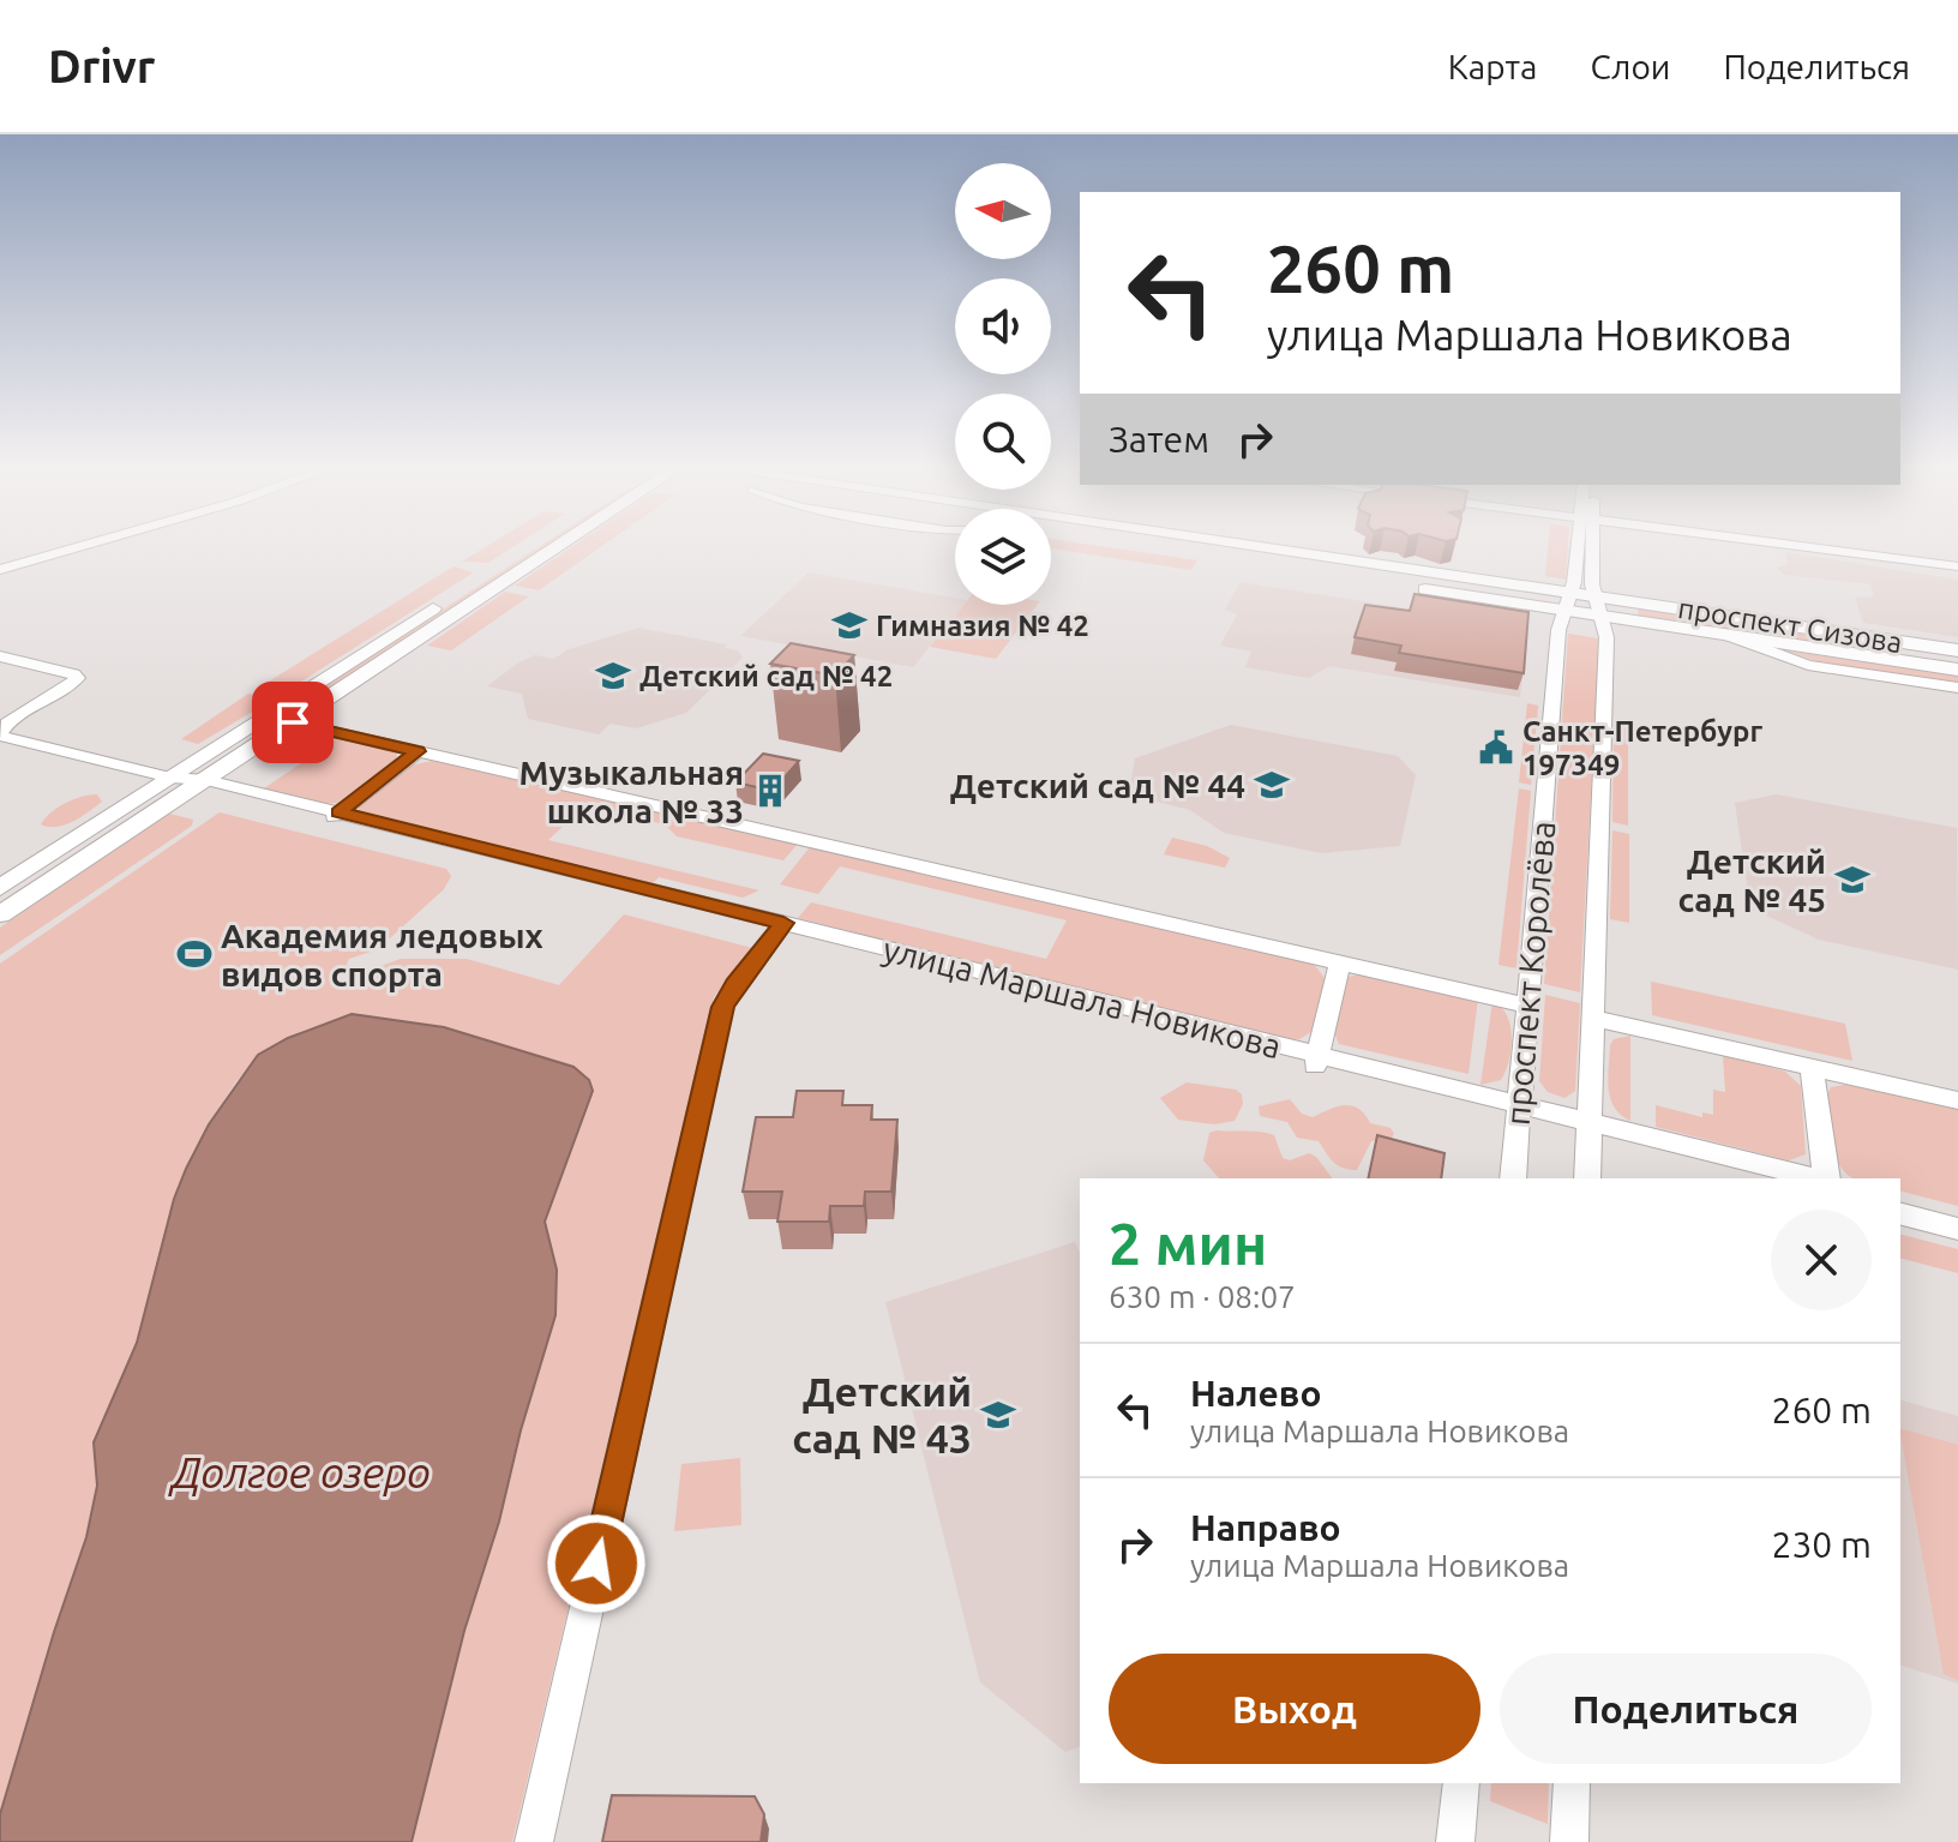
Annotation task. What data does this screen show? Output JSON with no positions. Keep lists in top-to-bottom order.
{
  "streets": {
    "main road": ["проспект Сизова"],
    "street": ["проспект Королёва", "улица Маршала Новикова"]
  },
  "crossings": [
    ["проспект Сизова", "проспект Королёва"],
    ["проспект Королёва", "улица Маршала Новикова"]
  ],
  "water": ["Долгое озеро"],
  "places": {
    "school or university": [
      "Гимназия № 42",
      "Детский сад № 42",
      "Детский сад № 44",
      "Детский сад № 45",
      "Детский сад № 43"
    ],
    "public building": ["Санкт-Петербург 197349"],
    "building": ["Музыкальная школа № 33"],
    "sports": ["Академия ледовых видов спорта"]
  },
  "north": "left",
  "page": {
    "header": "Drivr",
    "nav": ["Карта", "Слои", "Поделиться"],
    "turn": ["260 m", "улица Маршала Новикова"],
    "then": "Затем",
    "heading": ["2 мин", "630 m · 08:07"],
    "list": [
      {
        "name": "Налево",
        "note": "улица Маршала Новикова",
        "value": "260 m"
      },
      {
        "name": "Направо",
        "note": "улица Маршала Новикова",
        "value": "230 m"
      }
    ],
    "buttons": ["Выход", "Поделиться"]
  }
}
